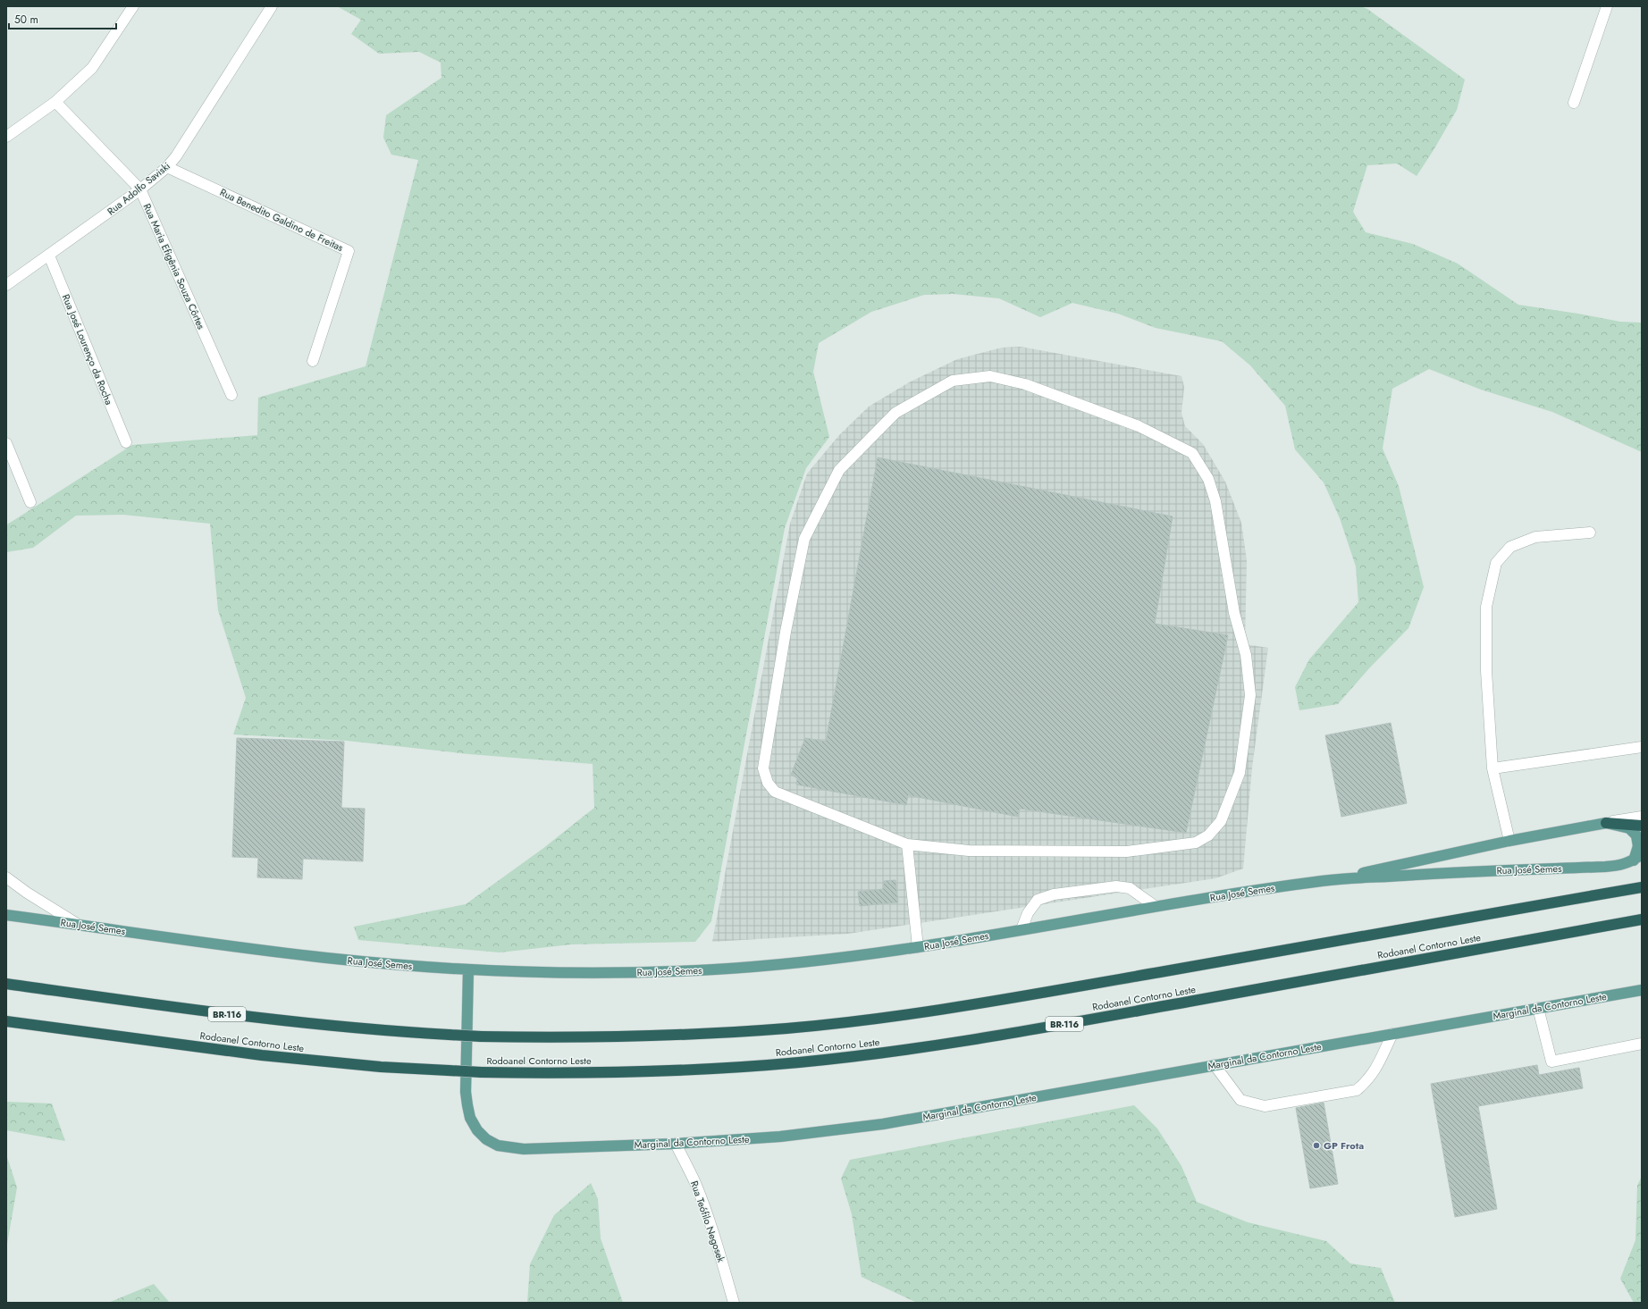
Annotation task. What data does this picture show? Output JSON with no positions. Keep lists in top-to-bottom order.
{
  "streets": {
    "highway": ["Rodoanel Contorno Leste", "BR-116"],
    "main road": ["Rua José Semes", "Marginal da Contorno Leste"],
    "street": [
      "Rua Adolfo Saviski",
      "Rua Benedito Galdino de Freitas",
      "Rua Maria Efigênia Souza Côrtes",
      "Rua José Lourenço da Rocha",
      "Rua Teófilo Negosek"
    ]
  },
  "crossings": [
    ["Rua Adolfo Saviski", "Rua Benedito Galdino de Freitas"],
    ["Rua Adolfo Saviski", "Rua Maria Efigênia Souza Côrtes"],
    ["Rua Adolfo Saviski", "Rua José Lourenço da Rocha"],
    ["Rua José Semes", "Marginal da Contorno Leste"],
    ["Marginal da Contorno Leste", "Rua Teófilo Negosek"]
  ],
  "places": ["GP Frota"],
  "scale_bar": "50 m"
}
